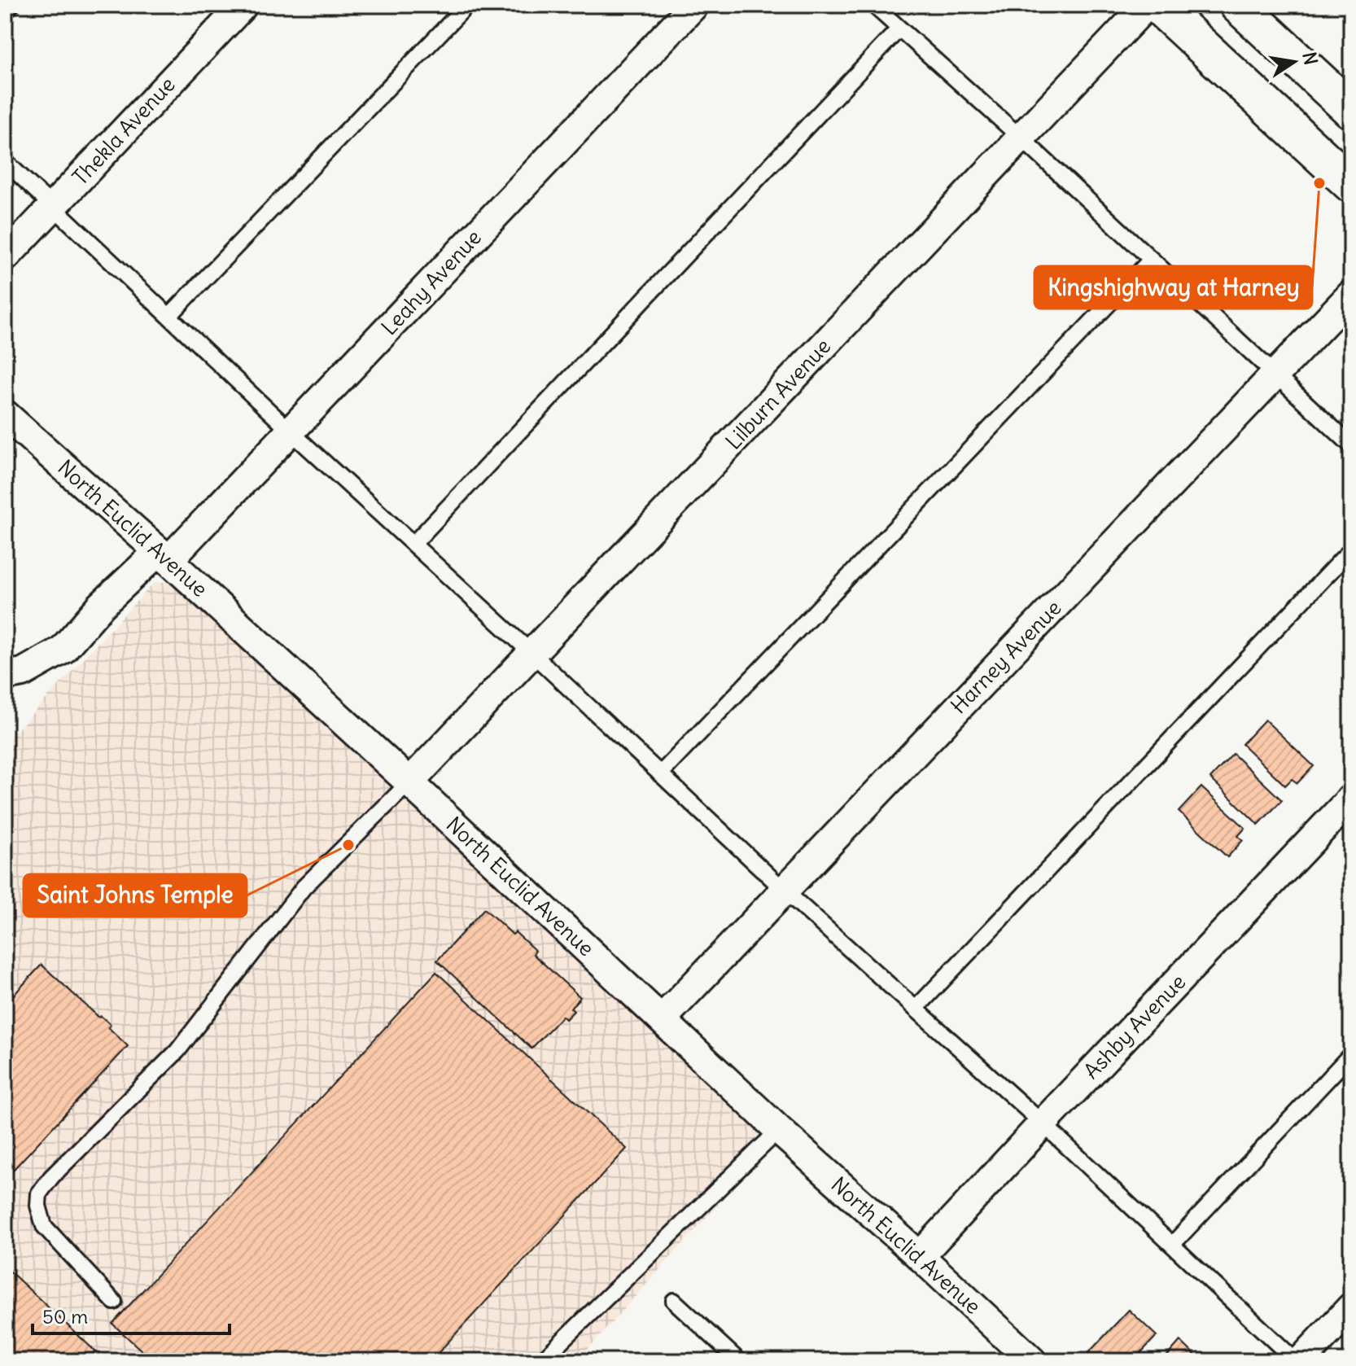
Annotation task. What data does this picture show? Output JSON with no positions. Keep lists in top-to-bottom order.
{
  "streets": {
    "street": [
      "Thekla Avenue",
      "Leahy Avenue",
      "Lilburn Avenue",
      "North Euclid Avenue",
      "Harney Avenue",
      "Ashby Avenue"
    ]
  },
  "crossings": [
    ["Leahy Avenue", "North Euclid Avenue"],
    ["Lilburn Avenue", "North Euclid Avenue"],
    ["North Euclid Avenue", "Harney Avenue"],
    ["North Euclid Avenue", "Ashby Avenue"]
  ],
  "places": ["Kingshighway at Harney", "Saint Johns Temple"],
  "scale_bar": "50 m",
  "north": "right"
}
